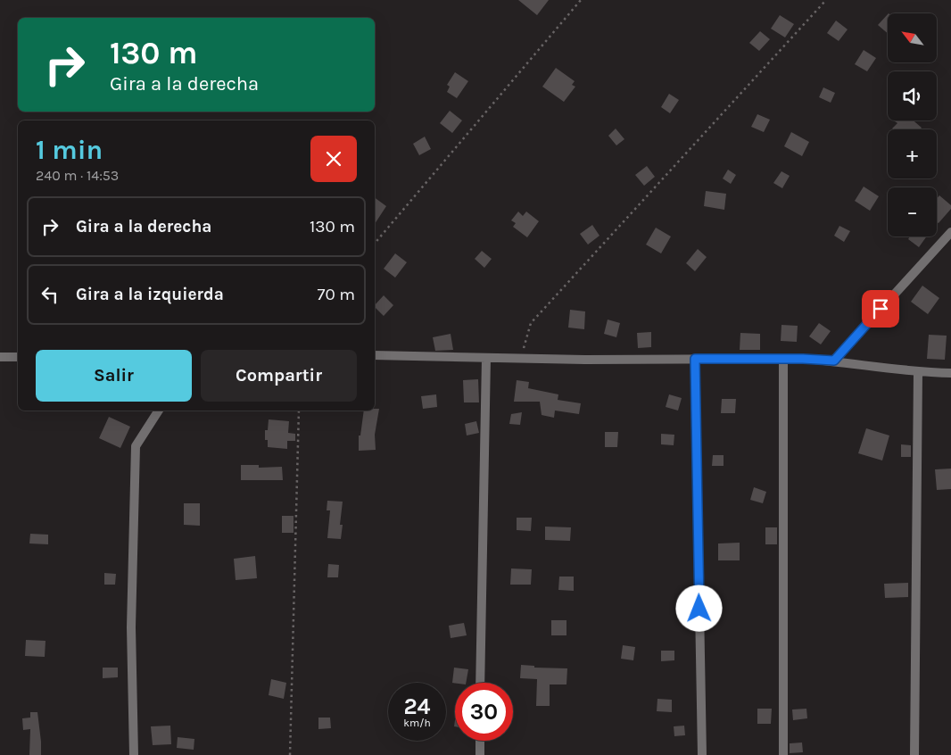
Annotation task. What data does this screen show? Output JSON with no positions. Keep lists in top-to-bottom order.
{
  "north": "top left",
  "page": {
    "map_buttons": ["+", "−"],
    "turn": ["130 m", "Gira a la derecha"],
    "heading": ["1 min", "240 m · 14:53"],
    "list": [
      {
        "name": "Gira a la derecha",
        "value": "130 m"
      },
      {
        "name": "Gira a la izquierda",
        "value": "70 m"
      }
    ],
    "buttons": ["Salir", "Compartir"],
    "speed": "24 km/h",
    "limit": "30"
  }
}
